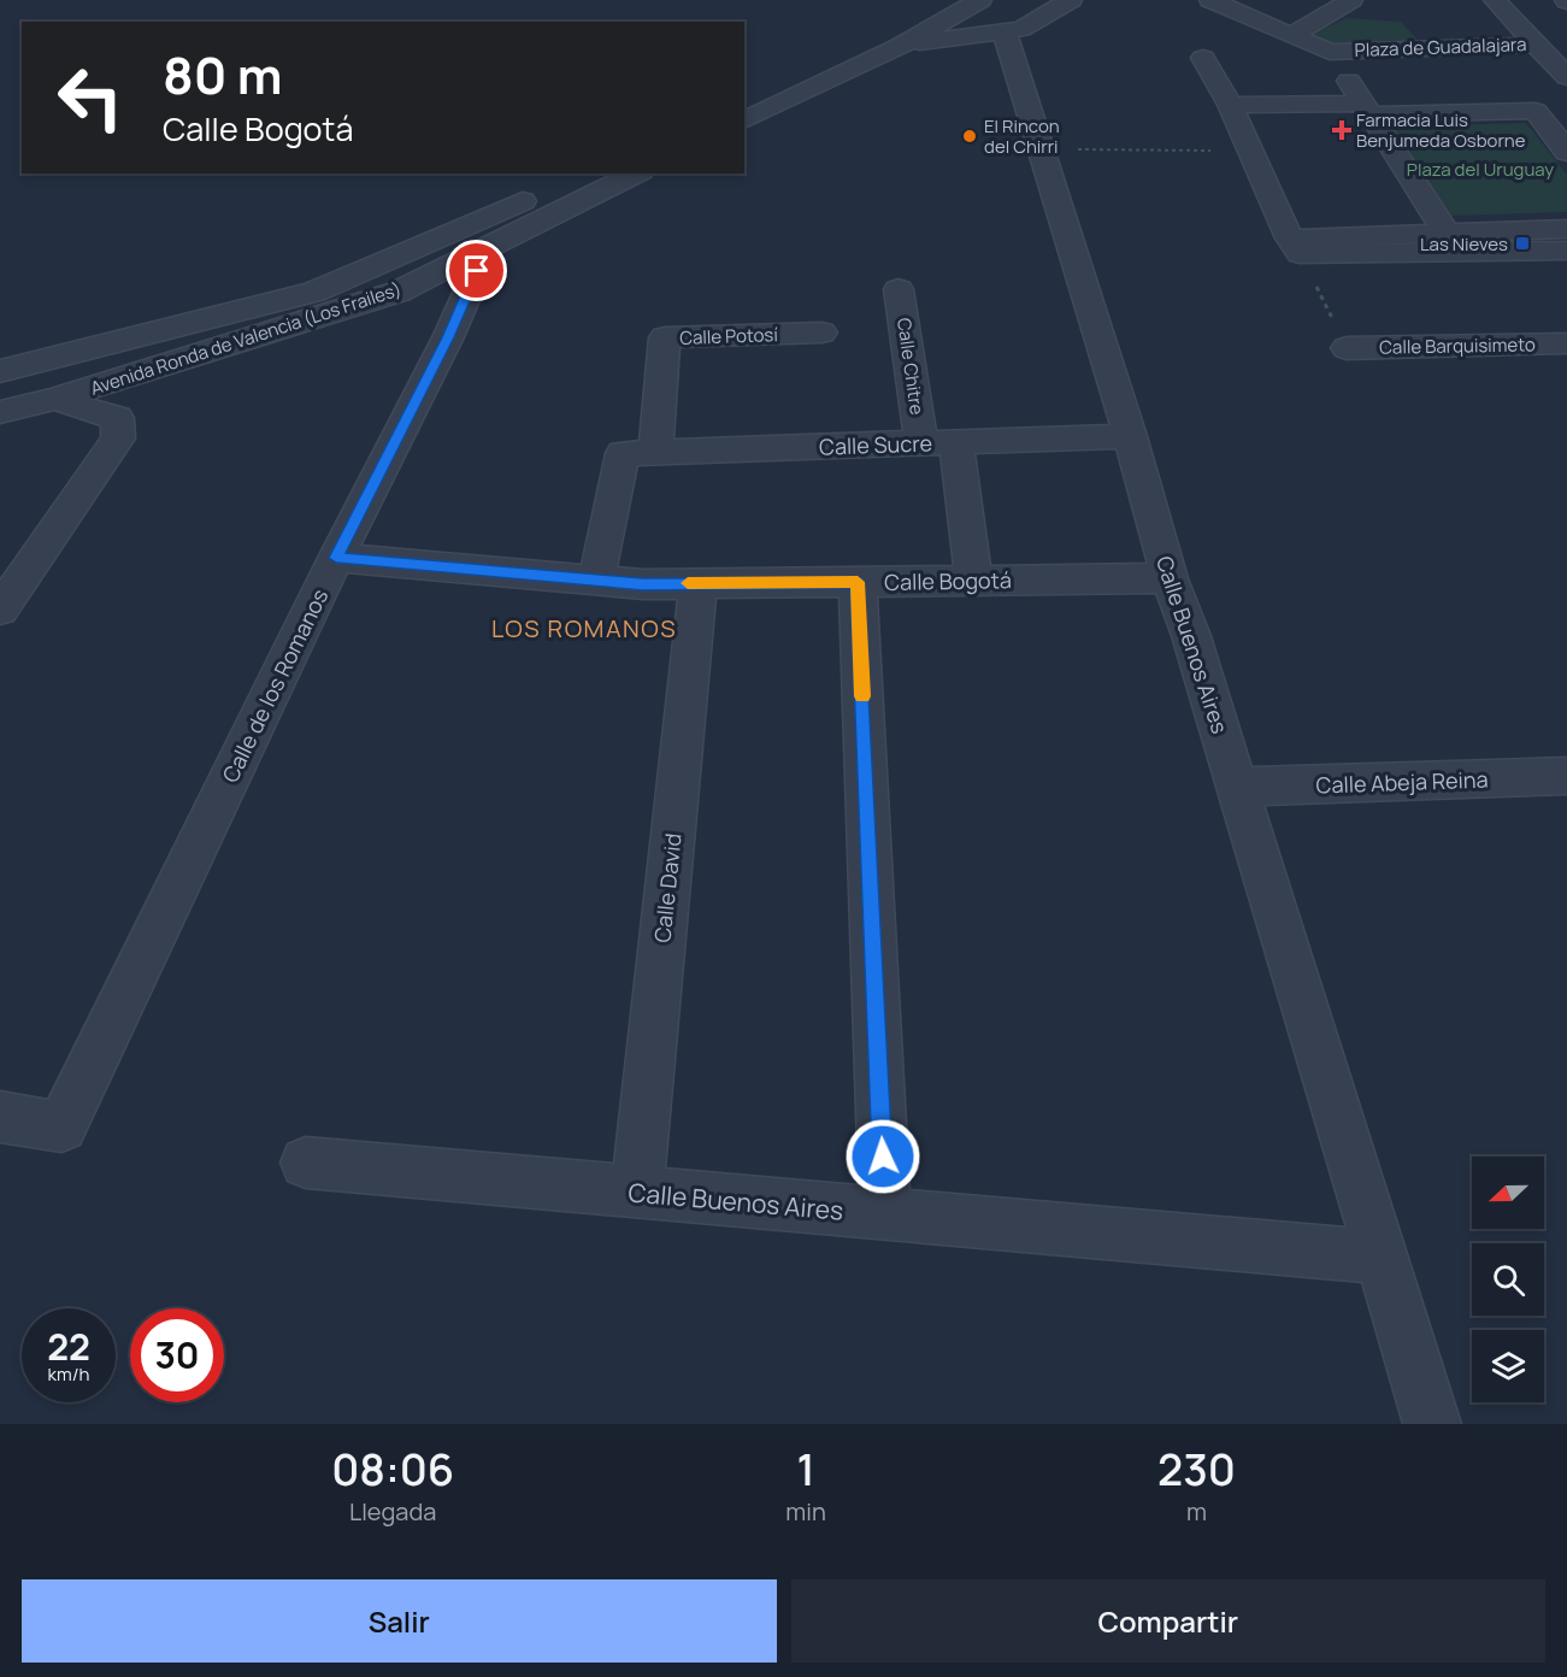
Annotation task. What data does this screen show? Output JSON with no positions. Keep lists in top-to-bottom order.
{
  "streets": {
    "street": [
      "Plaza de Guadalajara",
      "Calle Potosí",
      "Avenida Ronda de Valencia (Los Frailes)",
      "Calle Barquisimeto",
      "Calle Chitre",
      "Calle Sucre",
      "Calle Bogotá",
      "Calle Buenos Aires",
      "Calle de los Romanos",
      "Calle Abeja Reina",
      "Calle David"
    ]
  },
  "crossings": [
    ["Calle Potosí", "Calle Sucre"],
    ["Avenida Ronda de Valencia (Los Frailes)", "Calle de los Romanos"],
    ["Calle Chitre", "Calle Sucre"],
    ["Calle Sucre", "Calle Buenos Aires"],
    ["Calle Bogotá", "Calle Buenos Aires"],
    ["Calle Bogotá", "Calle de los Romanos"],
    ["Calle Bogotá", "Calle David"],
    ["Calle Buenos Aires", "Calle Abeja Reina"],
    ["Calle Buenos Aires", "Calle David"]
  ],
  "districts": ["LOS ROMANOS"],
  "parks": ["Plaza del Uruguay"],
  "places": {
    "health": ["Farmacia Luis Benjumeda Osborne"],
    "other": ["El Rincon del Chirri"],
    "transit": ["Las Nieves"]
  },
  "north": "left",
  "page": {
    "turn": ["80 m", "Calle Bogotá"],
    "speed": "22 km/h",
    "limit": "30",
    "eta": [
      "08:06",
      "Llegada",
      "1",
      "min",
      "230",
      "m"
    ],
    "buttons": ["Salir", "Compartir"]
  }
}
